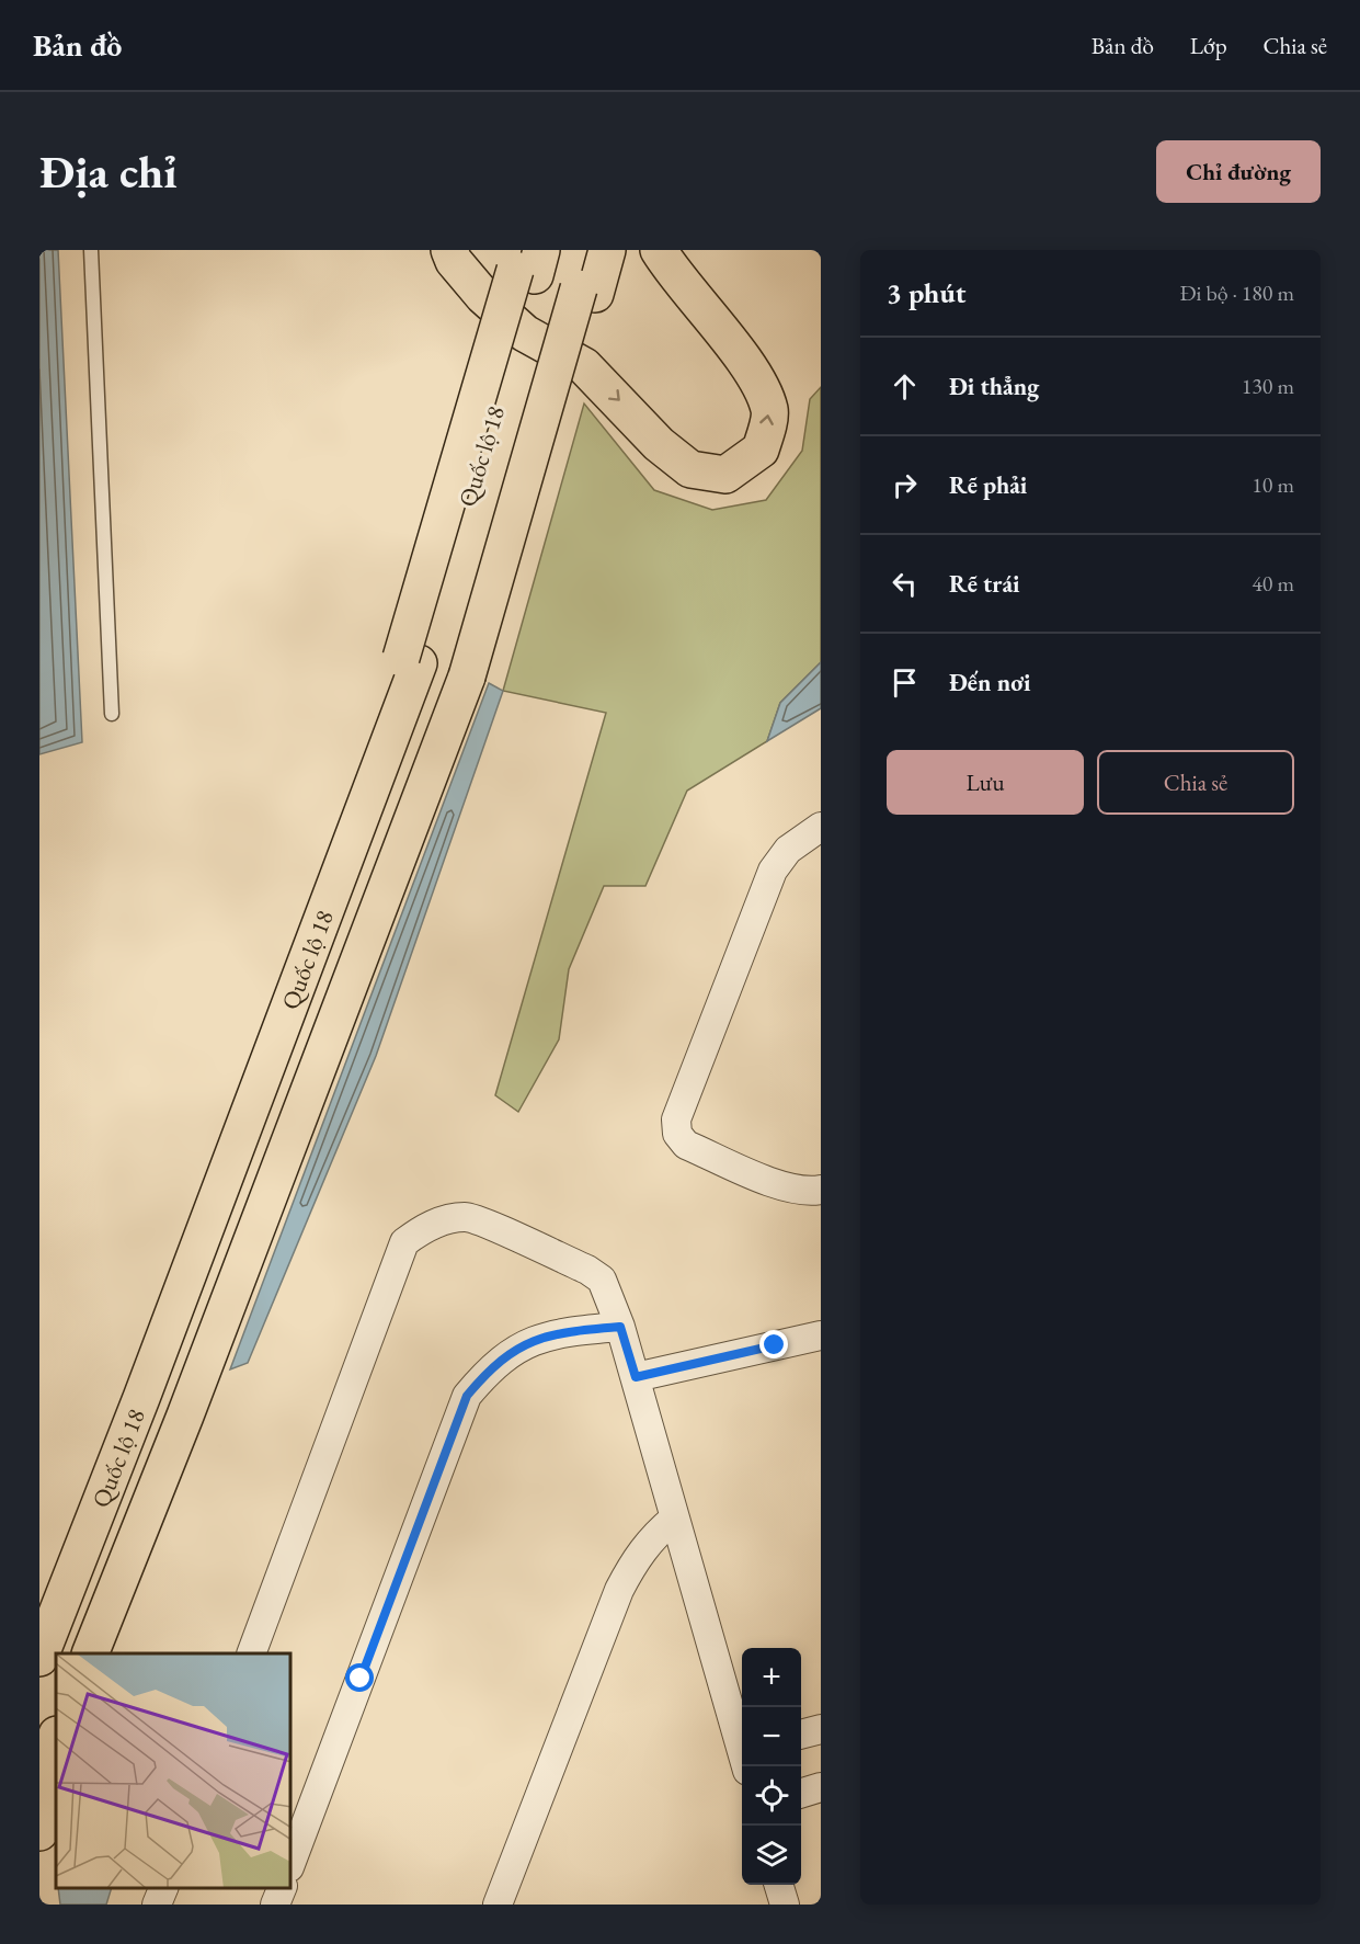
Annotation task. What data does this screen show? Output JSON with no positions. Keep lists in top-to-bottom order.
{
  "streets": {
    "main road": ["Quốc lộ 18"]
  },
  "page": {
    "header": "Bản đồ",
    "nav": ["Bản đồ", "Lớp", "Chia sẻ"],
    "buttons": [
      "Chỉ đường",
      ["Lưu", "Chia sẻ"]
    ],
    "title": "Địa chỉ",
    "heading": ["3 phút", "Đi bộ · 180 m"],
    "list": [
      ["Đi thẳng", "130 m"],
      ["Rẽ phải", "10 m"],
      ["Rẽ trái", "40 m"],
      "Đến nơi"
    ],
    "map_buttons": ["+", "−"]
  }
}
